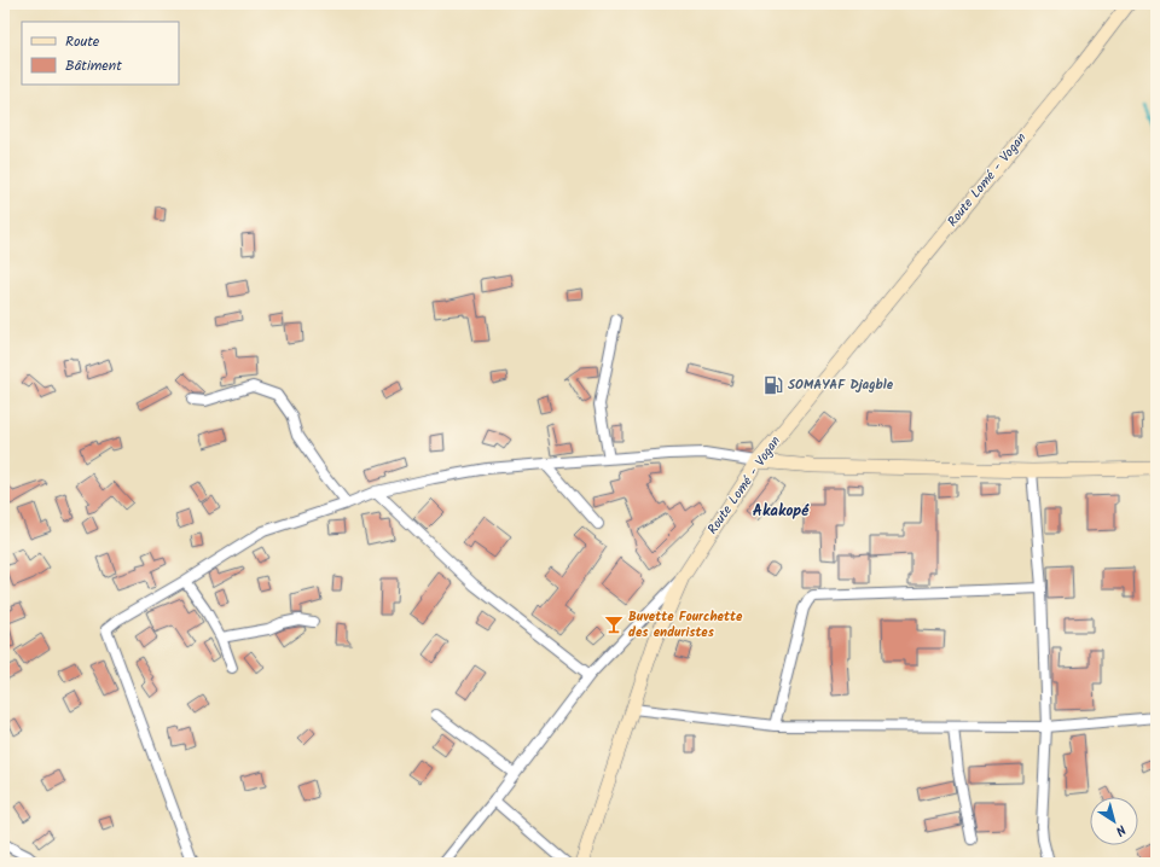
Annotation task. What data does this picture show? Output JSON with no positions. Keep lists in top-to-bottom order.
{
  "streets": {
    "main road": ["Route Lomé - Vogan"]
  },
  "districts": ["Akakopé"],
  "places": {
    "fuel station": ["SOMAYAF Djagble"],
    "bar": ["Buvette Fourchette des enduristes"]
  },
  "legend": ["Route", "Bâtiment"],
  "north": "bottom right"
}
